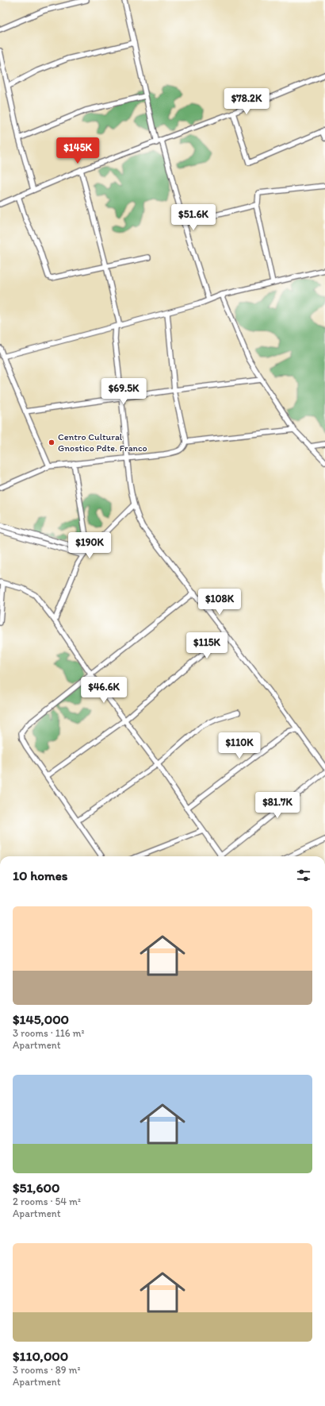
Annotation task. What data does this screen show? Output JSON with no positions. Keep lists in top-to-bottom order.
{
  "places": ["Centro Cultural Gnostico Pdte. Franco"],
  "page": {
    "price": [
      "$78.2K",
      "$145K",
      "$51.6K",
      "$69.5K",
      "$190K",
      "$108K",
      "$115K",
      "$46.6K",
      "$110K",
      "$81.7K"
    ],
    "heading": "10 homes",
    "list": [
      {
        "name": "$145,000",
        "note": "3 rooms · 116 m² · Apartment"
      },
      {
        "name": "$51,600",
        "note": "2 rooms · 54 m² · Apartment"
      },
      {
        "name": "$110,000",
        "note": "3 rooms · 89 m² · Apartment"
      }
    ]
  }
}
